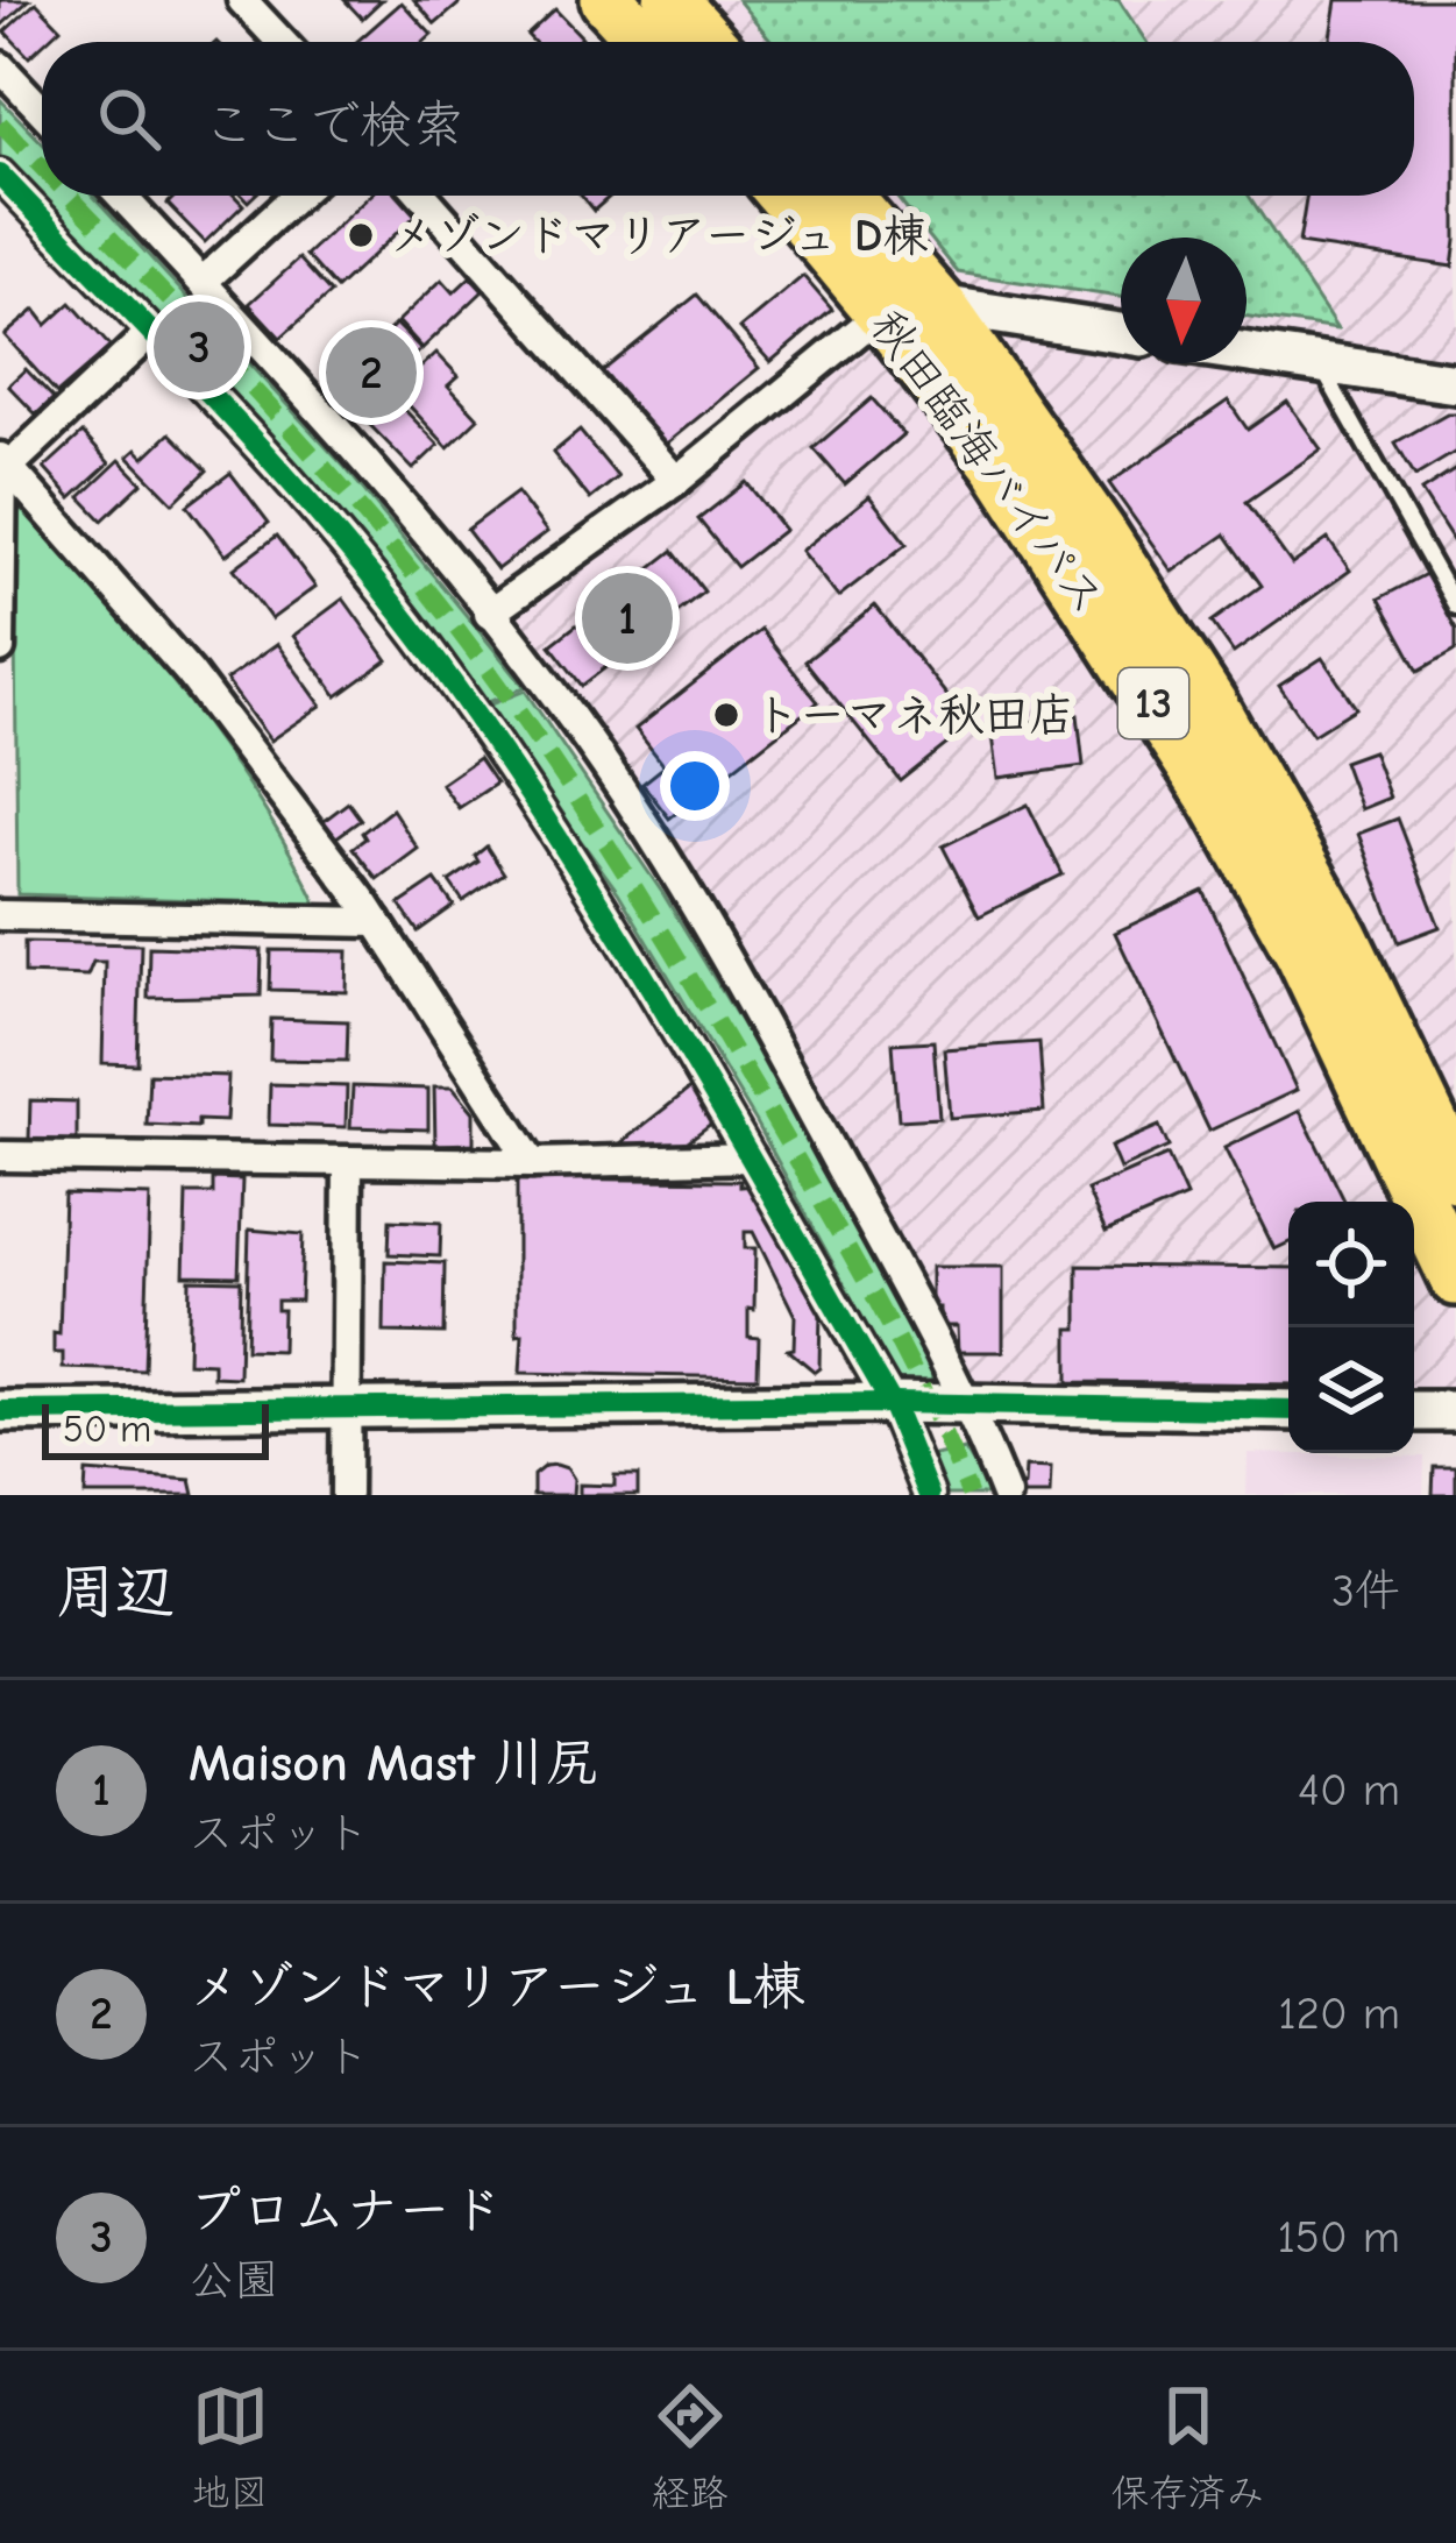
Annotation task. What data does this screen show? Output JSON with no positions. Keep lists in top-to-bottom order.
{
  "streets": {
    "highway": ["秋田臨海バイパス", "13"]
  },
  "places": ["メゾンドマリアージュ D棟", "トーマネ秋田店"],
  "scale_bar": "50 m",
  "north": "bottom",
  "page": {
    "search": "ここで検索",
    "pins": ["3", "2", "1"],
    "scale": "50 m",
    "heading": ["周辺", "3件"],
    "list": [
      {
        "mark": "1",
        "name": "Maison Mast 川尻",
        "note": "スポット",
        "value": "40 m"
      },
      {
        "mark": "2",
        "name": "メゾンドマリアージュ L棟",
        "note": "スポット",
        "value": "120 m"
      },
      {
        "mark": "3",
        "name": "プロムナード",
        "note": "公園",
        "value": "150 m"
      }
    ],
    "nav": ["地図", "経路", "保存済み"]
  }
}
